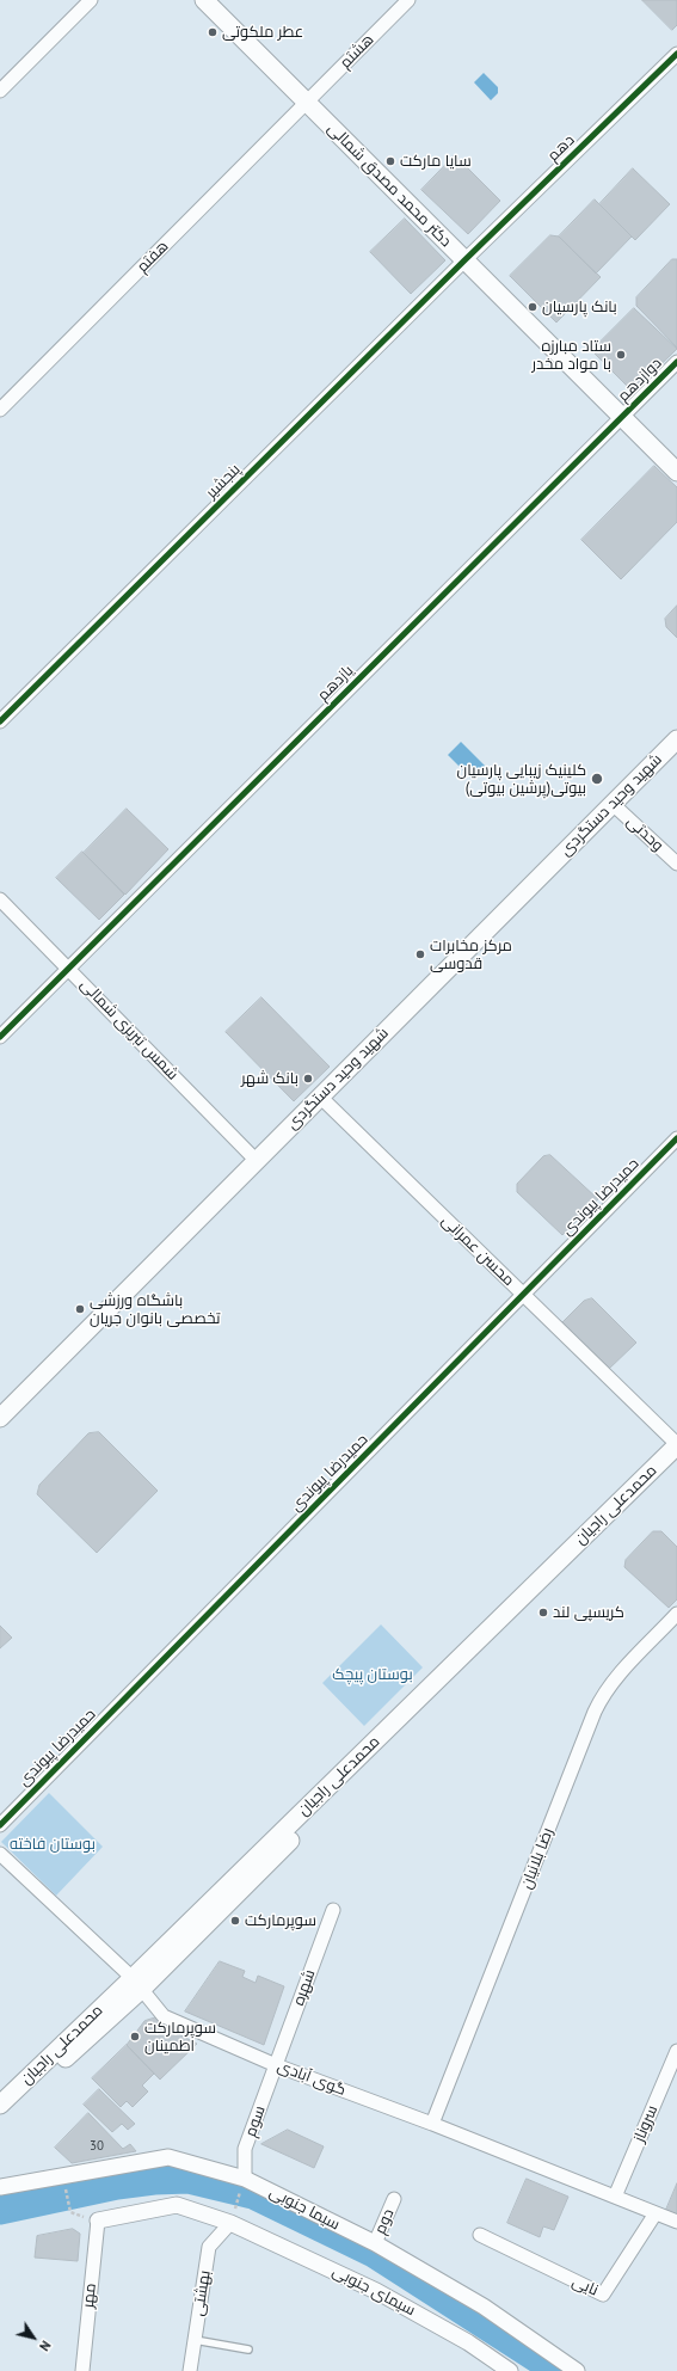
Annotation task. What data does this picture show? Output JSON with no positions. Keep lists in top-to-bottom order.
{
  "streets": {
    "main road": ["دکتر محمد مصدق شمالی", "شهید وحید دستگردی", "محمدعلی راجیان"],
    "street": [
      "هشتم",
      "دهم",
      "هفتم",
      "دوازدهم",
      "پنجشیر",
      "یازدهم",
      "وحدتی",
      "شمس تبریزی شمالی",
      "حمیدرضا پیوندی",
      "محسن عمرانی",
      "رضا بلانیان",
      "شهره",
      "گوی آبادی",
      "سوم",
      "سروناز",
      "سیما جنوبی",
      "دوم",
      "نایی",
      "سیمای جنوبی",
      "بهشتی",
      "مهر"
    ]
  },
  "crossings": [
    ["هشتم", "دکتر محمد مصدق شمالی"],
    ["هشتم", "هفتم"],
    ["دهم", "دکتر محمد مصدق شمالی"],
    ["دهم", "پنجشیر"],
    ["دکتر محمد مصدق شمالی", "هفتم"],
    ["دکتر محمد مصدق شمالی", "دوازدهم"],
    ["دکتر محمد مصدق شمالی", "پنجشیر"],
    ["دکتر محمد مصدق شمالی", "یازدهم"],
    ["دوازدهم", "یازدهم"],
    ["یازدهم", "شمس تبریزی شمالی"],
    ["شهید وحید دستگردی", "وحدتی"],
    ["شهید وحید دستگردی", "شمس تبریزی شمالی"],
    ["شهید وحید دستگردی", "محسن عمرانی"],
    ["حمیدرضا پیوندی", "محسن عمرانی"],
    ["محسن عمرانی", "محمدعلی راجیان"],
    ["محمدعلی راجیان", "گوی آبادی"],
    ["رضا بلانیان", "گوی آبادی"],
    ["شهره", "گوی آبادی"],
    ["شهره", "سوم"],
    ["گوی آبادی", "سوم"],
    ["گوی آبادی", "سروناز"],
    ["گوی آبادی", "نایی"],
    ["سوم", "سیما جنوبی"],
    ["سیما جنوبی", "دوم"],
    ["سیمای جنوبی", "بهشتی"]
  ],
  "parks": ["بوستان پیچک", "بوستان فاخته"],
  "places": [
    "عطر ملکوتی",
    "سایا مارکت",
    "بانک پارسیان",
    "ستاد مبارزه با مواد مخدر",
    "کلینیک زیبایی پارسیان بیوتی(پرشین بیوتی)",
    "مرکز مخابرات قدوسی",
    "بانک شهر",
    "باشگاه ورزشی تخصصی بانوان جریان",
    "کریسپی لند",
    "سوپرمارکت",
    "سوپرمارکت اطمینان"
  ],
  "house_numbers": ["30"],
  "north": "bottom right"
}
